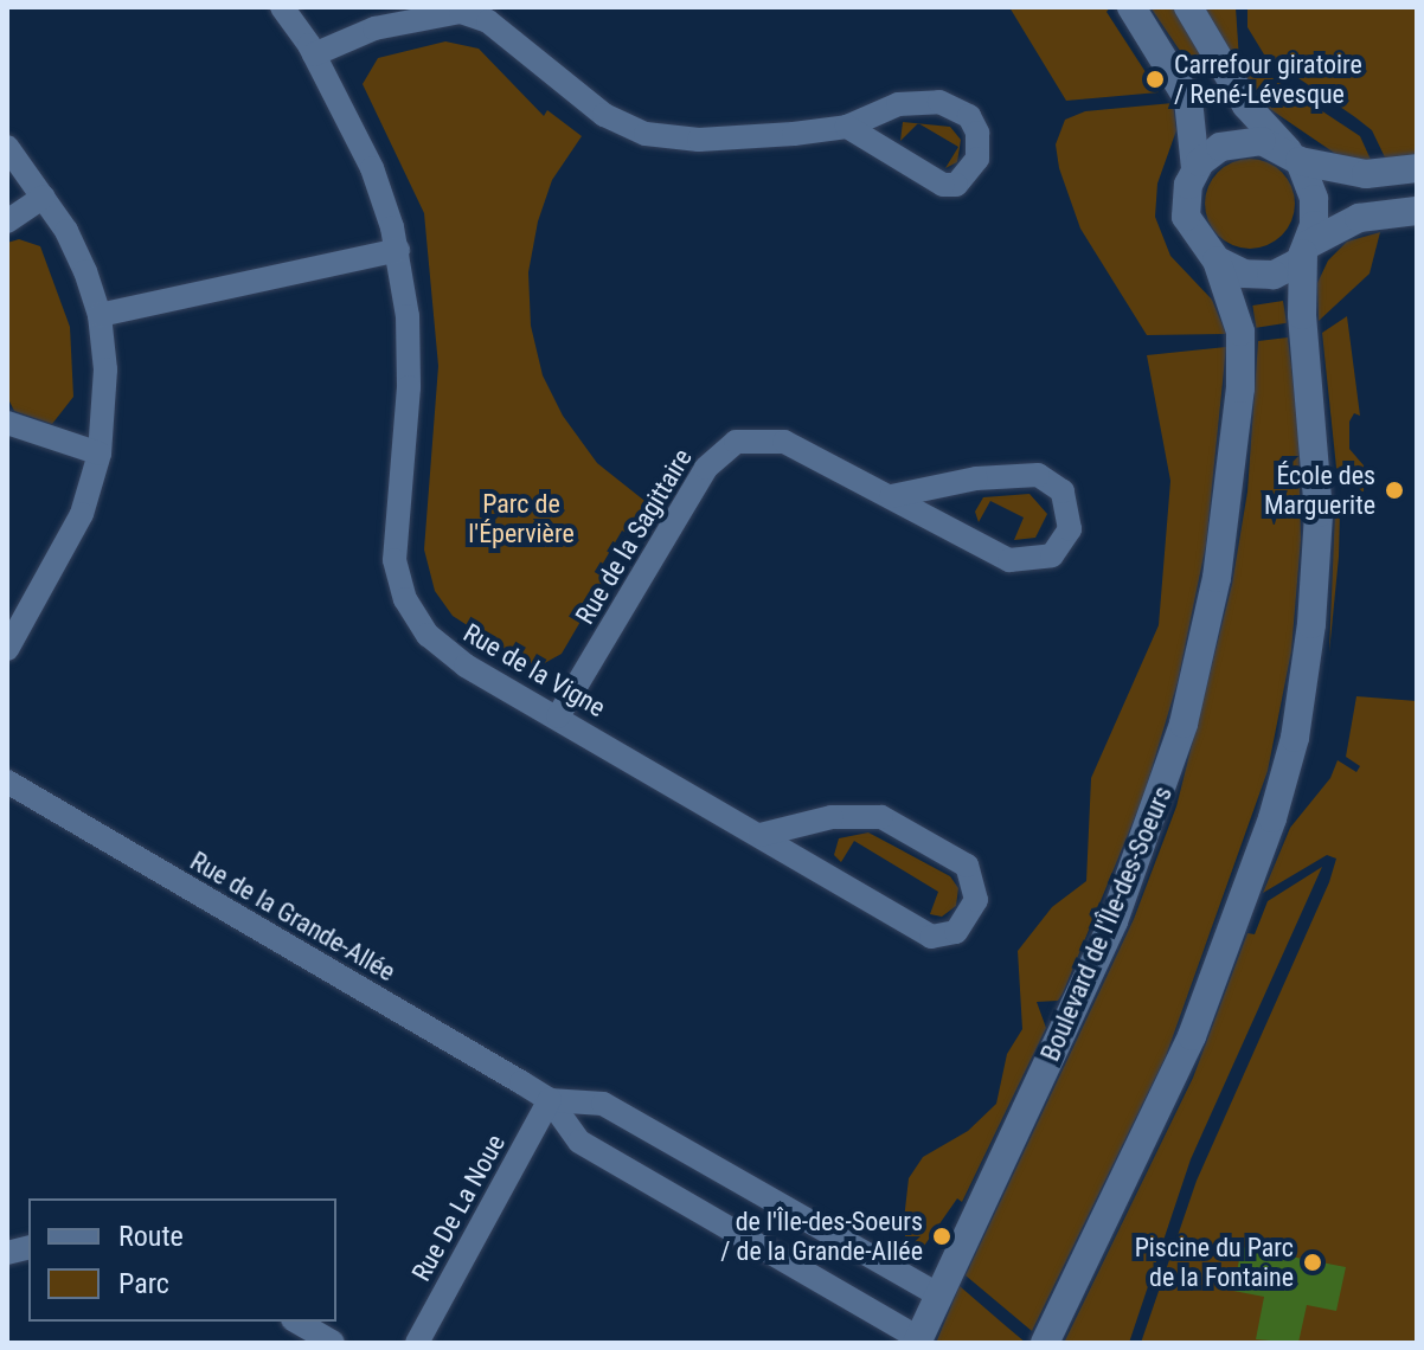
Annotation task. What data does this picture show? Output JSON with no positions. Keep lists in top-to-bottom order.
{
  "streets": {
    "street": [
      "Rue de la Sagittaire",
      "Rue de la Vigne",
      "Rue de la Grande-Allée",
      "Boulevard de l'Île-des-Soeurs",
      "Rue De La Noue"
    ]
  },
  "crossings": [
    ["Rue de la Sagittaire", "Rue de la Vigne"],
    ["Rue de la Grande-Allée", "Boulevard de l'Île-des-Soeurs"],
    ["Rue de la Grande-Allée", "Rue De La Noue"]
  ],
  "parks": ["Parc de l'Épervière"],
  "places": [
    "Carrefour giratoire / René-Lévesque",
    "École des Marguerite",
    "de l'Île-des-Soeurs / de la Grande-Allée",
    "Piscine du Parc de la Fontaine"
  ],
  "legend": ["Route", "Parc"]
}
